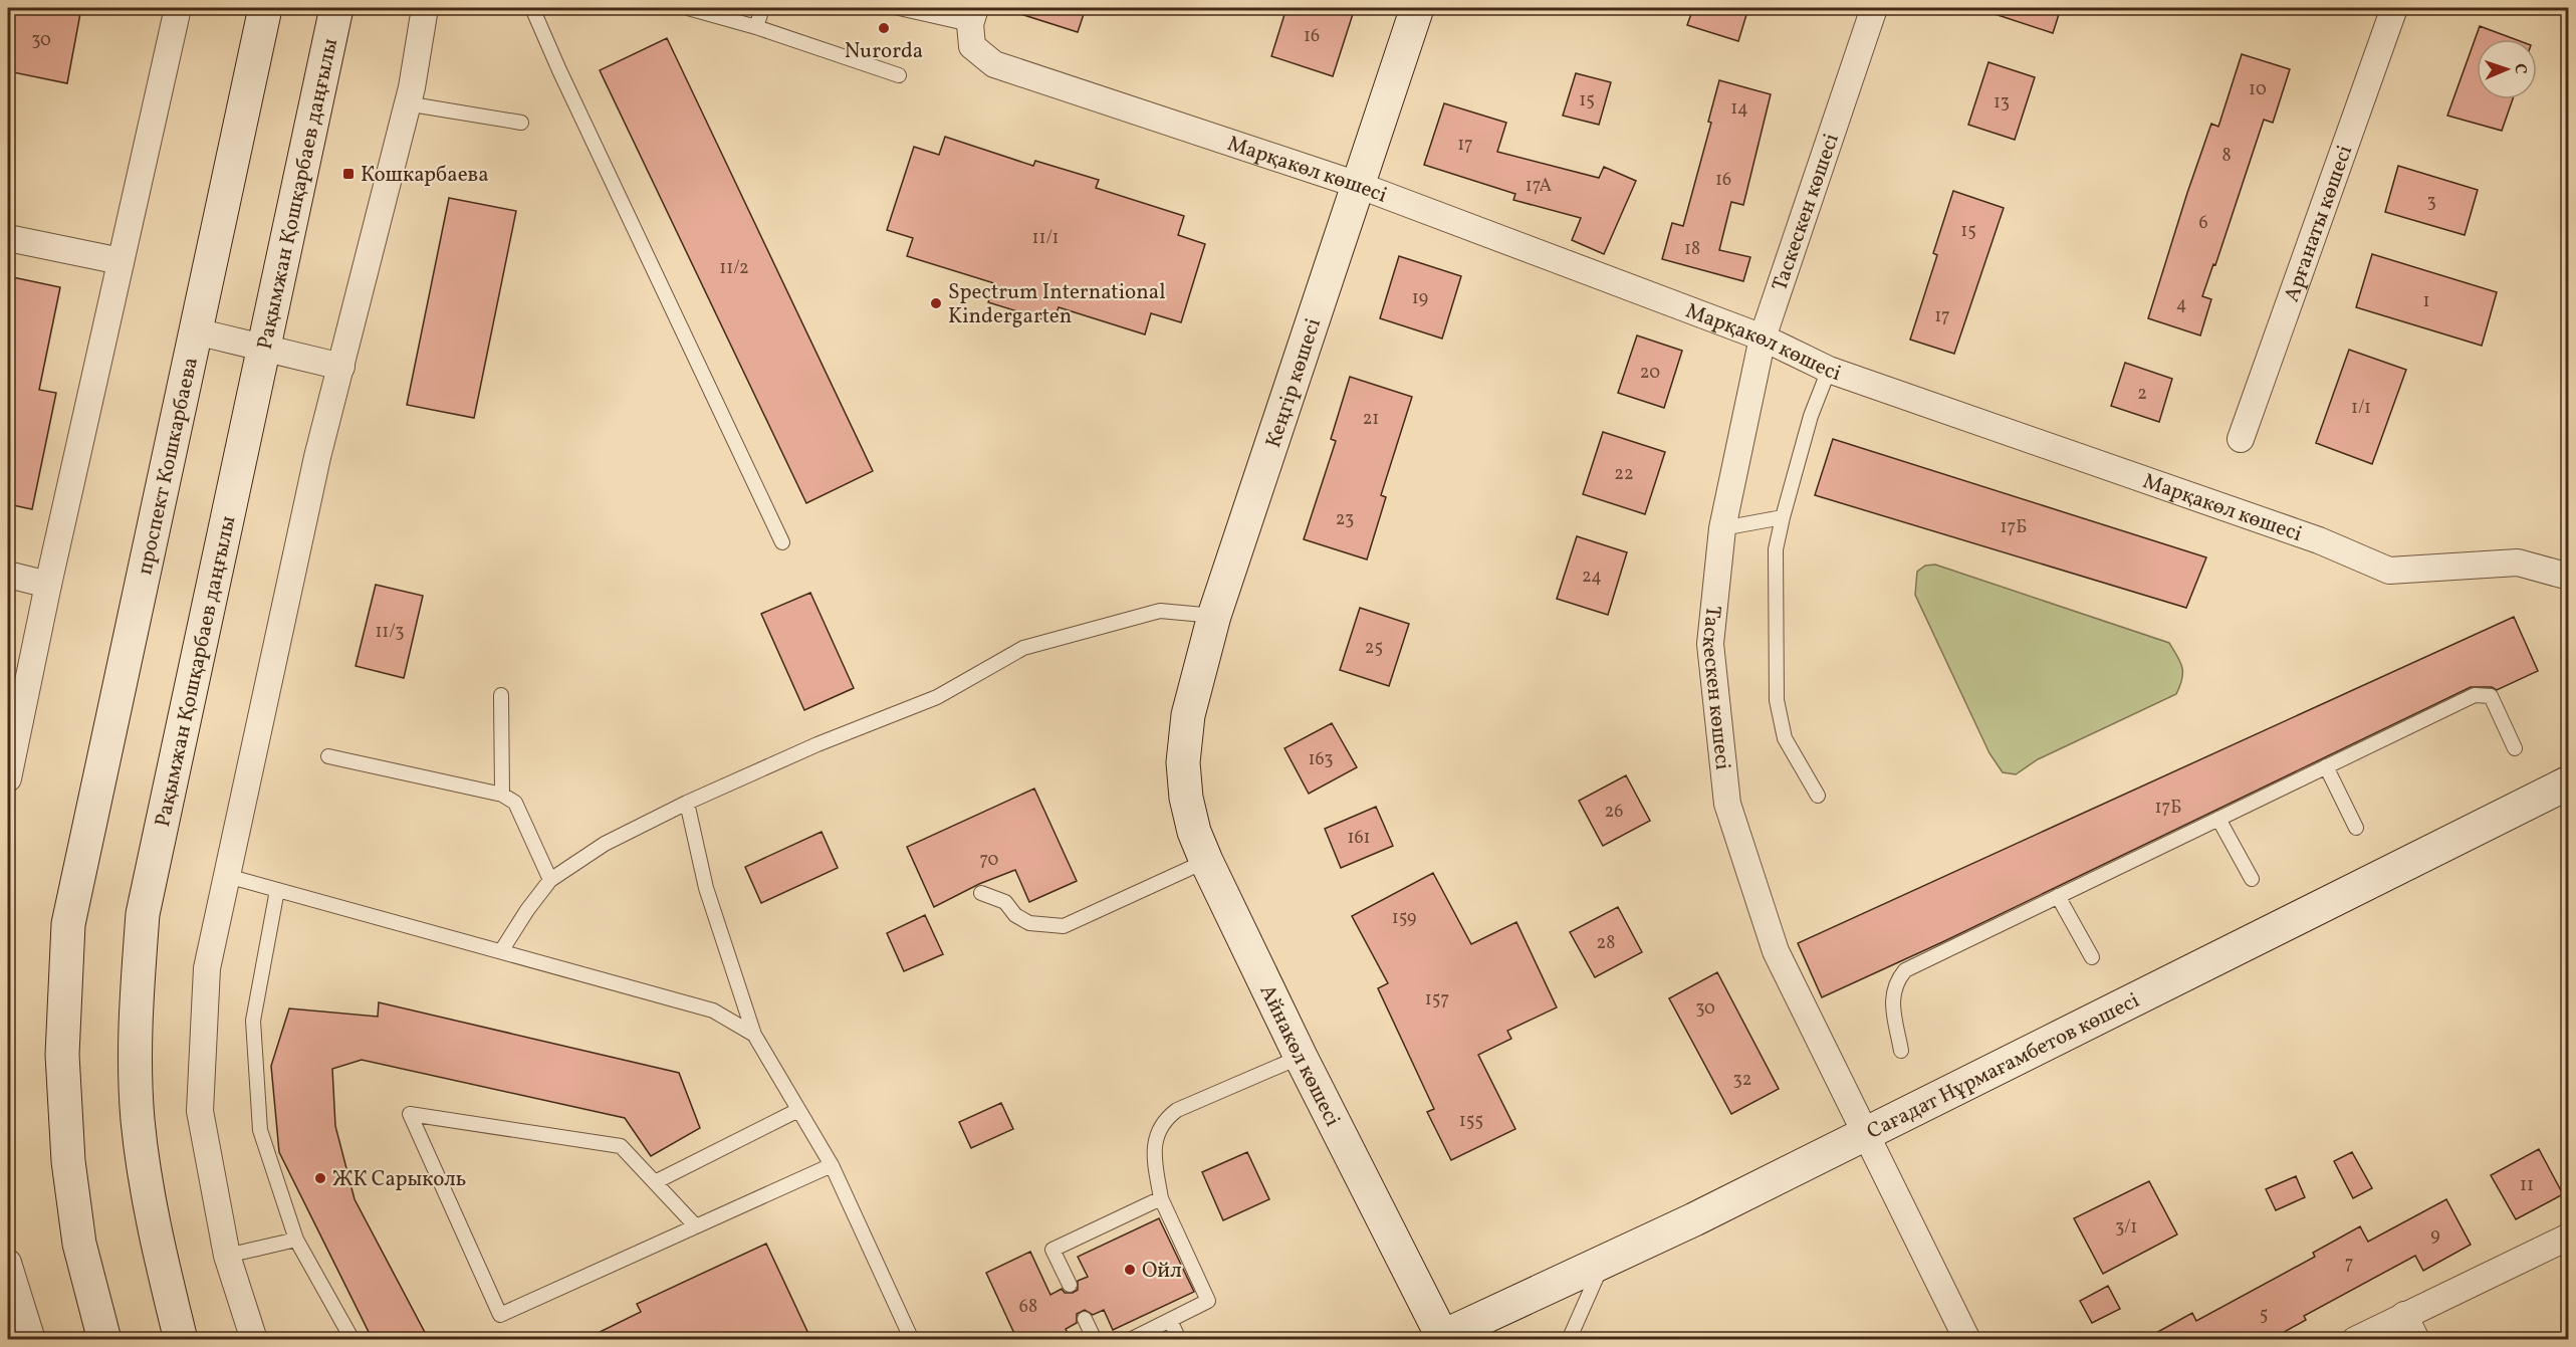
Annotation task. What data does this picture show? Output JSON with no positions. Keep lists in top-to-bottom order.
{
  "streets": {
    "main road": [
      "Рақымжан Қошқарбаев даңғылы",
      "Кеңгір көшесі",
      "проспект Кошкарбаева",
      "Айнакөл көшесі",
      "Сағадат Нұрмағамбетов көшесі"
    ],
    "street": ["Марқакөл көшесі", "Таскескен көшесі", "Арғанаты көшесі"]
  },
  "crossings": [
    ["Марқакөл көшесі", "Таскескен көшесі"],
    ["Марқакөл көшесі", "Кеңгір көшесі"],
    ["Таскескен көшесі", "Сағадат Нұрмағамбетов көшесі"],
    ["Кеңгір көшесі", "Айнакөл көшесі"],
    ["Айнакөл көшесі", "Сағадат Нұрмағамбетов көшесі"]
  ],
  "places": {
    "other": [
      "Nurorda",
      "Spectrum International Kindergarten",
      "ЖК Сарыколь",
      "Ойл"
    ],
    "transit": ["Кошкарбаева"]
  },
  "house_numbers": [
    "16",
    "30",
    "10",
    "15",
    "13",
    "14",
    "17",
    "8",
    "16",
    "17А",
    "3",
    "6",
    "15",
    "11/1",
    "18",
    "11/2",
    "19",
    "1",
    "4",
    "17",
    "20",
    "2",
    "1/1",
    "21",
    "22",
    "23",
    "17Б",
    "24",
    "11/3",
    "25",
    "163",
    "17Б",
    "26",
    "161",
    "70",
    "159",
    "28",
    "157",
    "30",
    "32",
    "155",
    "11",
    "3/1",
    "9",
    "7",
    "68",
    "5"
  ],
  "north": "right"
}
